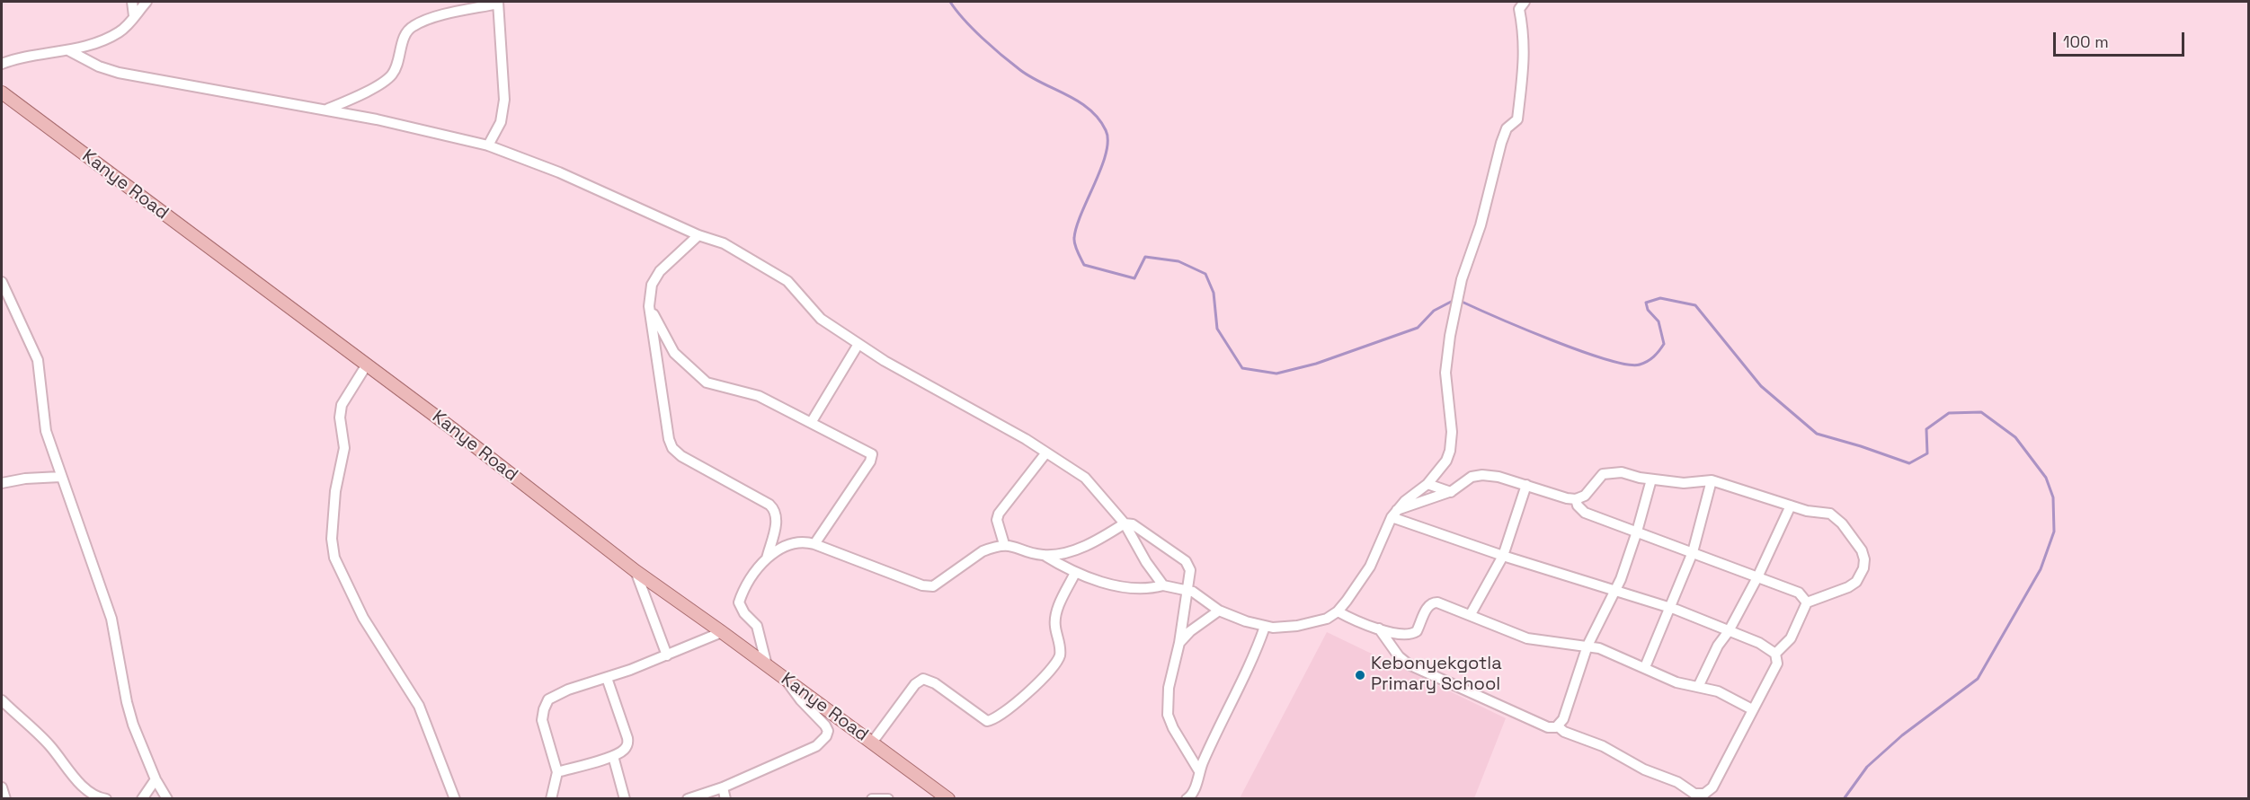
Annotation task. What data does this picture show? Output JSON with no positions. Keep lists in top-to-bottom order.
{
  "streets": {
    "main road": ["Kanye Road"]
  },
  "places": ["Kebonyekgotla Primary School"],
  "scale_bar": "100 m"
}
